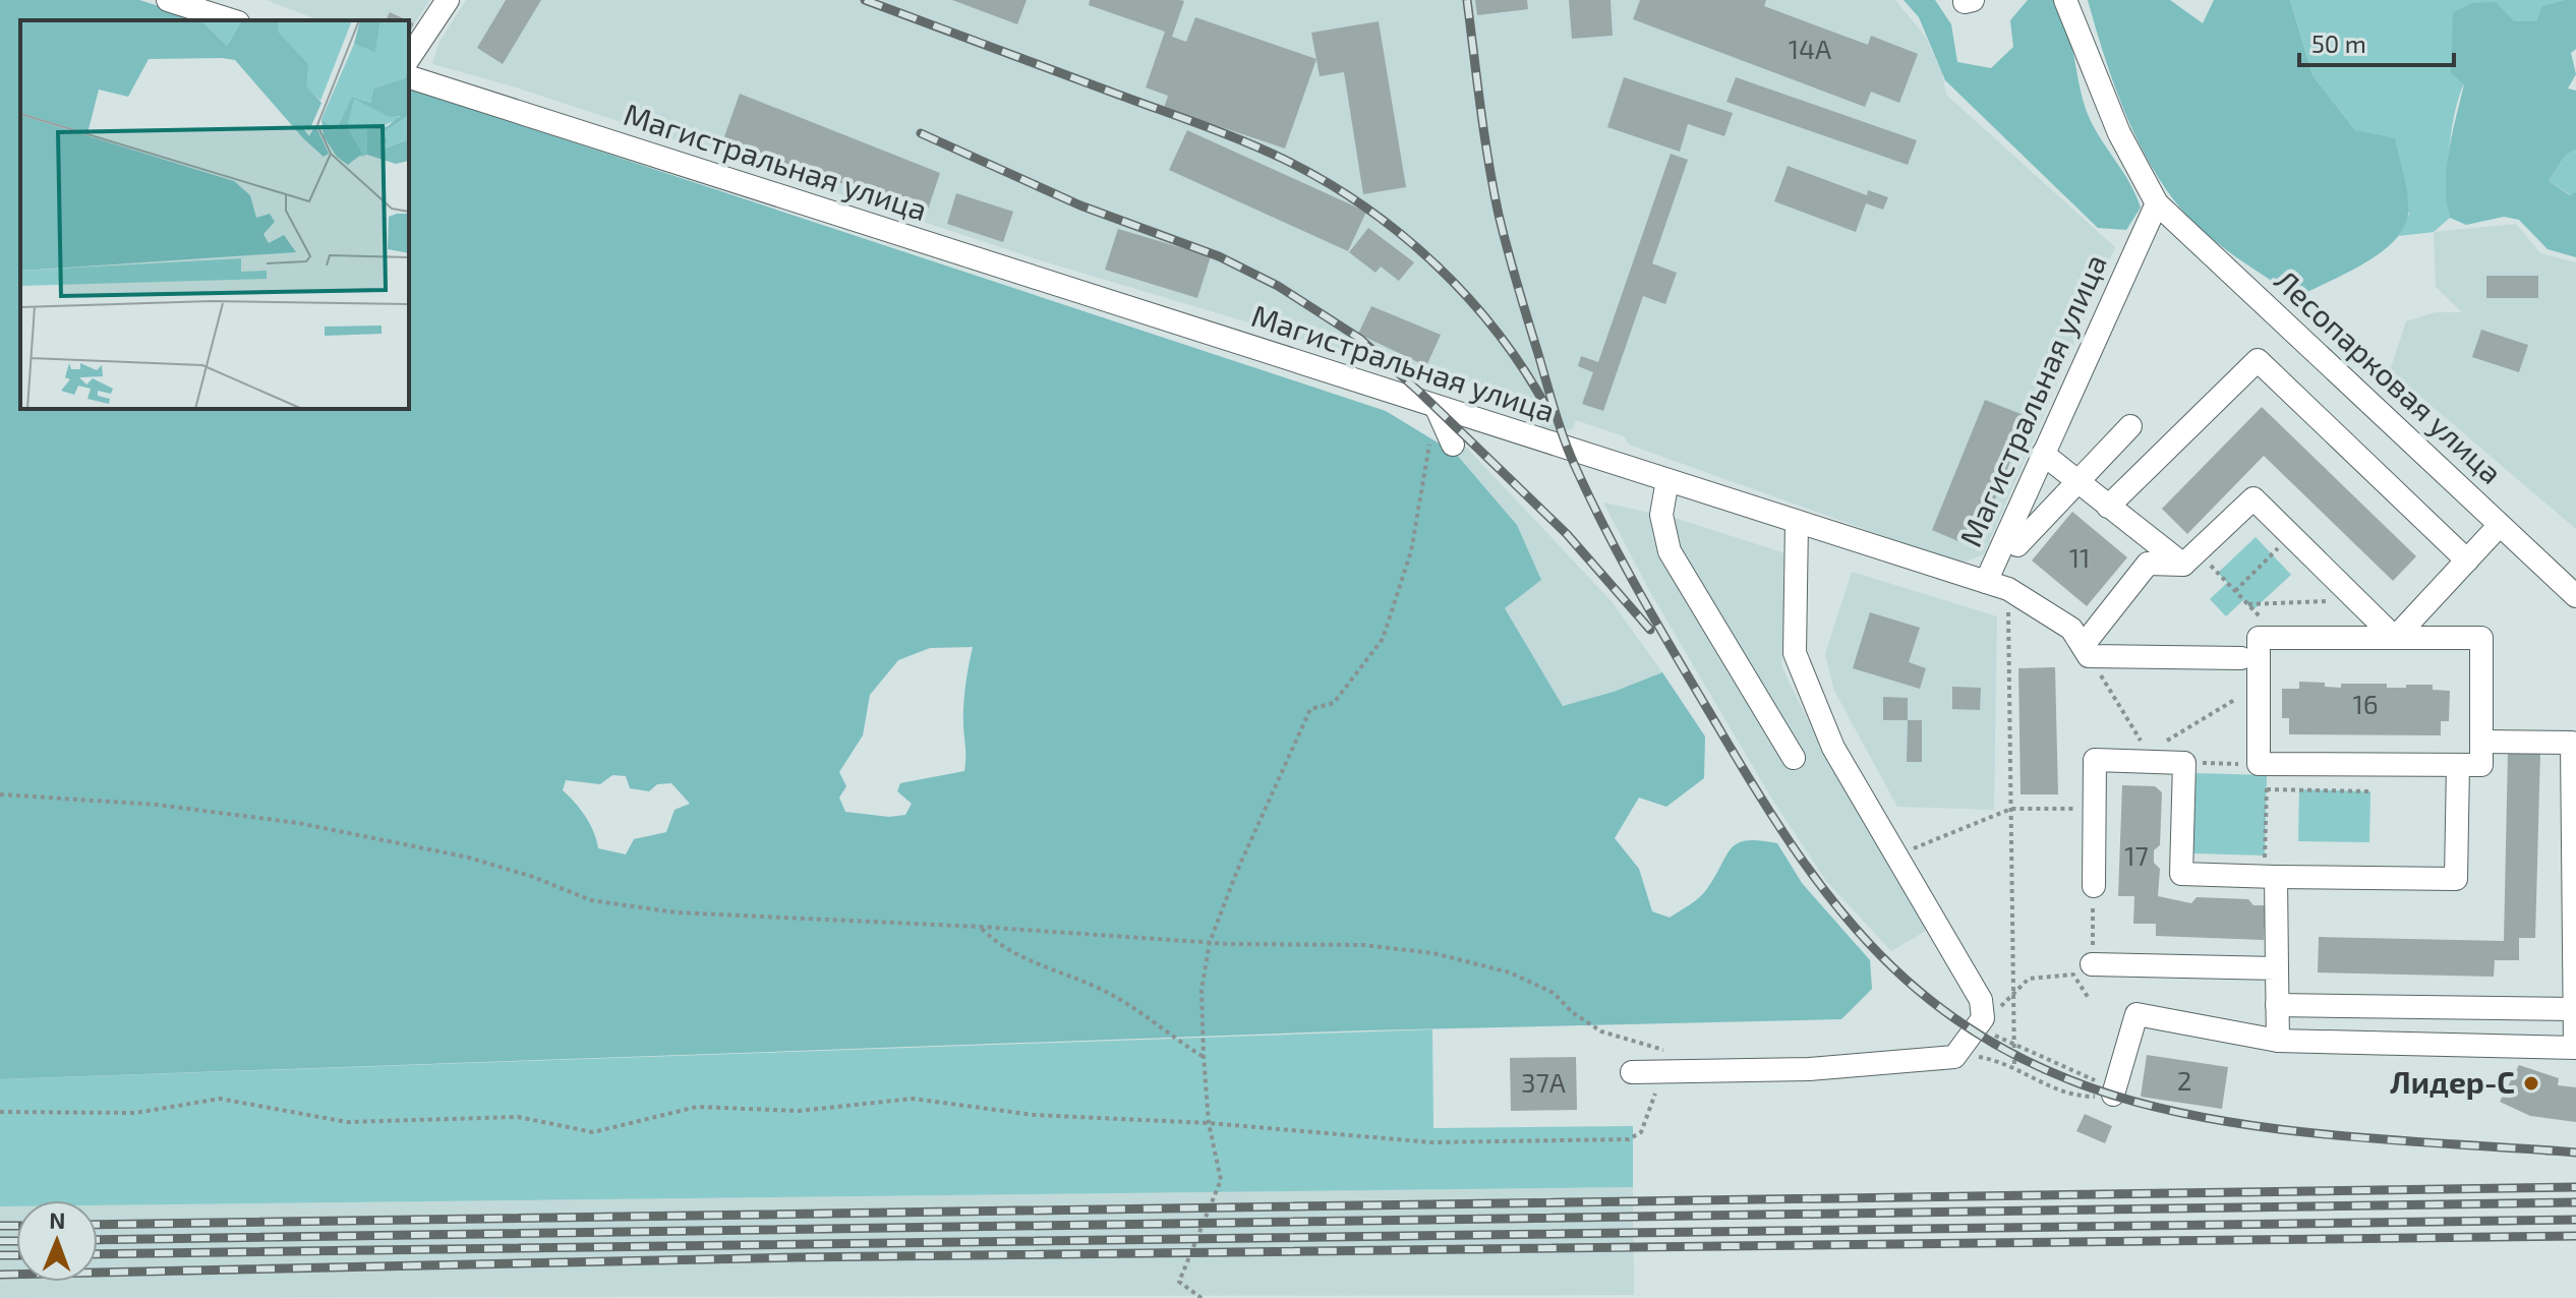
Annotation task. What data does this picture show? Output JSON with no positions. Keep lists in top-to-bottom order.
{
  "streets": {
    "street": ["Магистральная улица", "Лесопарковая улица"]
  },
  "crossings": [
    ["Магистральная улица", "Лесопарковая улица"]
  ],
  "places": ["Лидер-С"],
  "house_numbers": [
    "14А",
    "11",
    "16",
    "17",
    "2",
    "37А"
  ],
  "scale_bar": "50 m",
  "north": "top"
}
